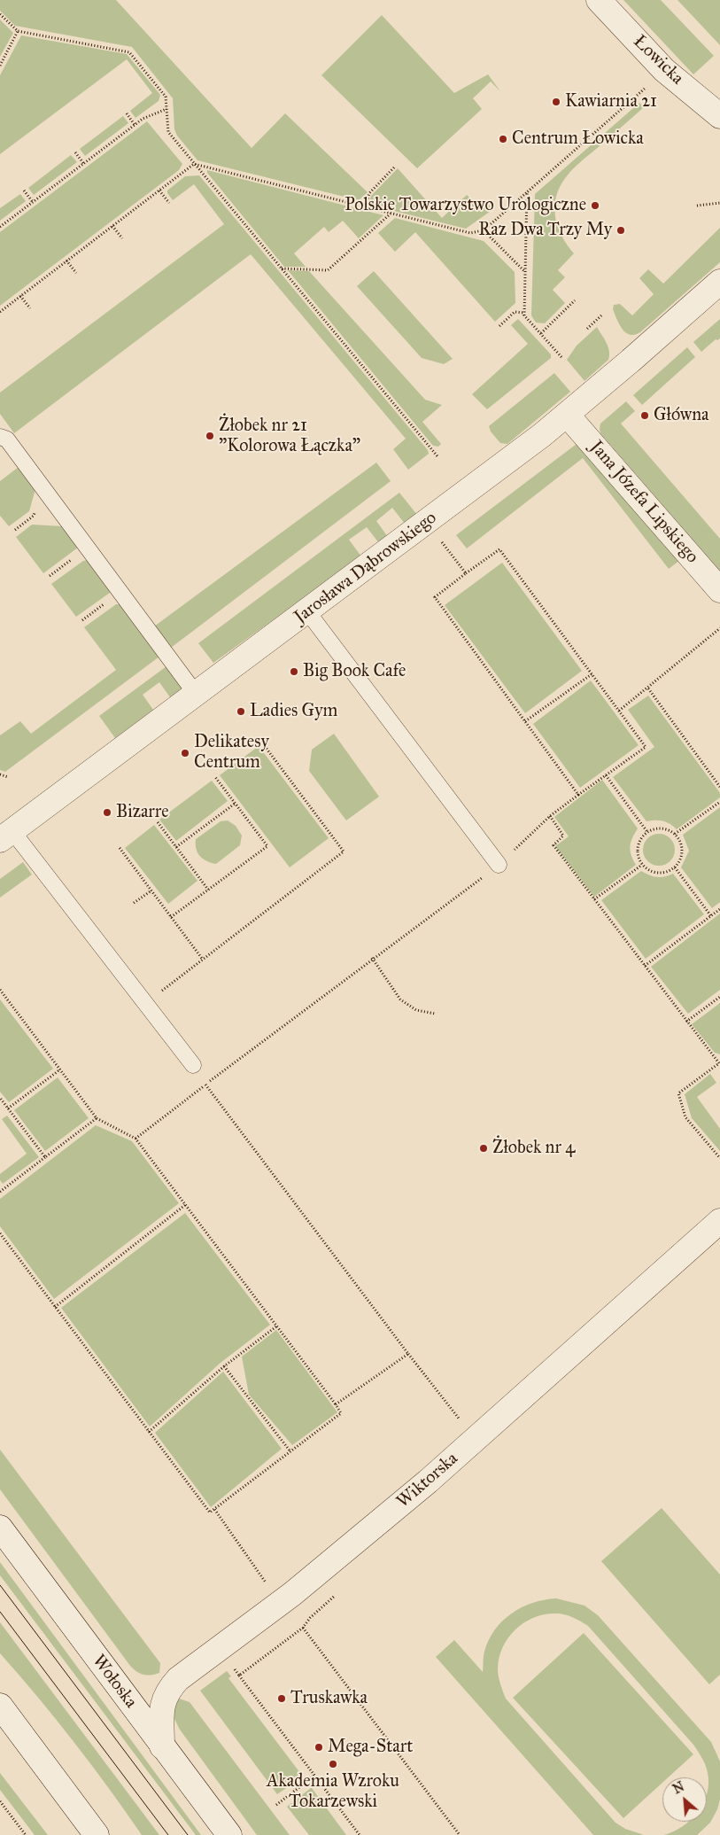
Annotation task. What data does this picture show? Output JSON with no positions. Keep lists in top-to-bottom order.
{
  "streets": {
    "street": [
      "Łowicka",
      "Jana Józefa Lipskiego",
      "Jarosława Dąbrowskiego",
      "Wiktorska",
      "Wołoska"
    ]
  },
  "crossings": [
    ["Jana Józefa Lipskiego", "Jarosława Dąbrowskiego"],
    ["Wiktorska", "Wołoska"]
  ],
  "places": [
    "Kawiarnia 21",
    "Centrum Łowicka",
    "Polskie Towarzystwo Urologiczne",
    "Raz Dwa Trzy My",
    "Główna",
    "Żłobek nr 21 \"Kolorowa Łączka\"",
    "Big Book Cafe",
    "Ladies Gym",
    "Delikatesy Centrum",
    "Bizarre",
    "Żłobek nr 4",
    "Truskawka",
    "Mega-Start",
    "Akademia Wzroku Tokarzewski"
  ],
  "north": "top left"
}
